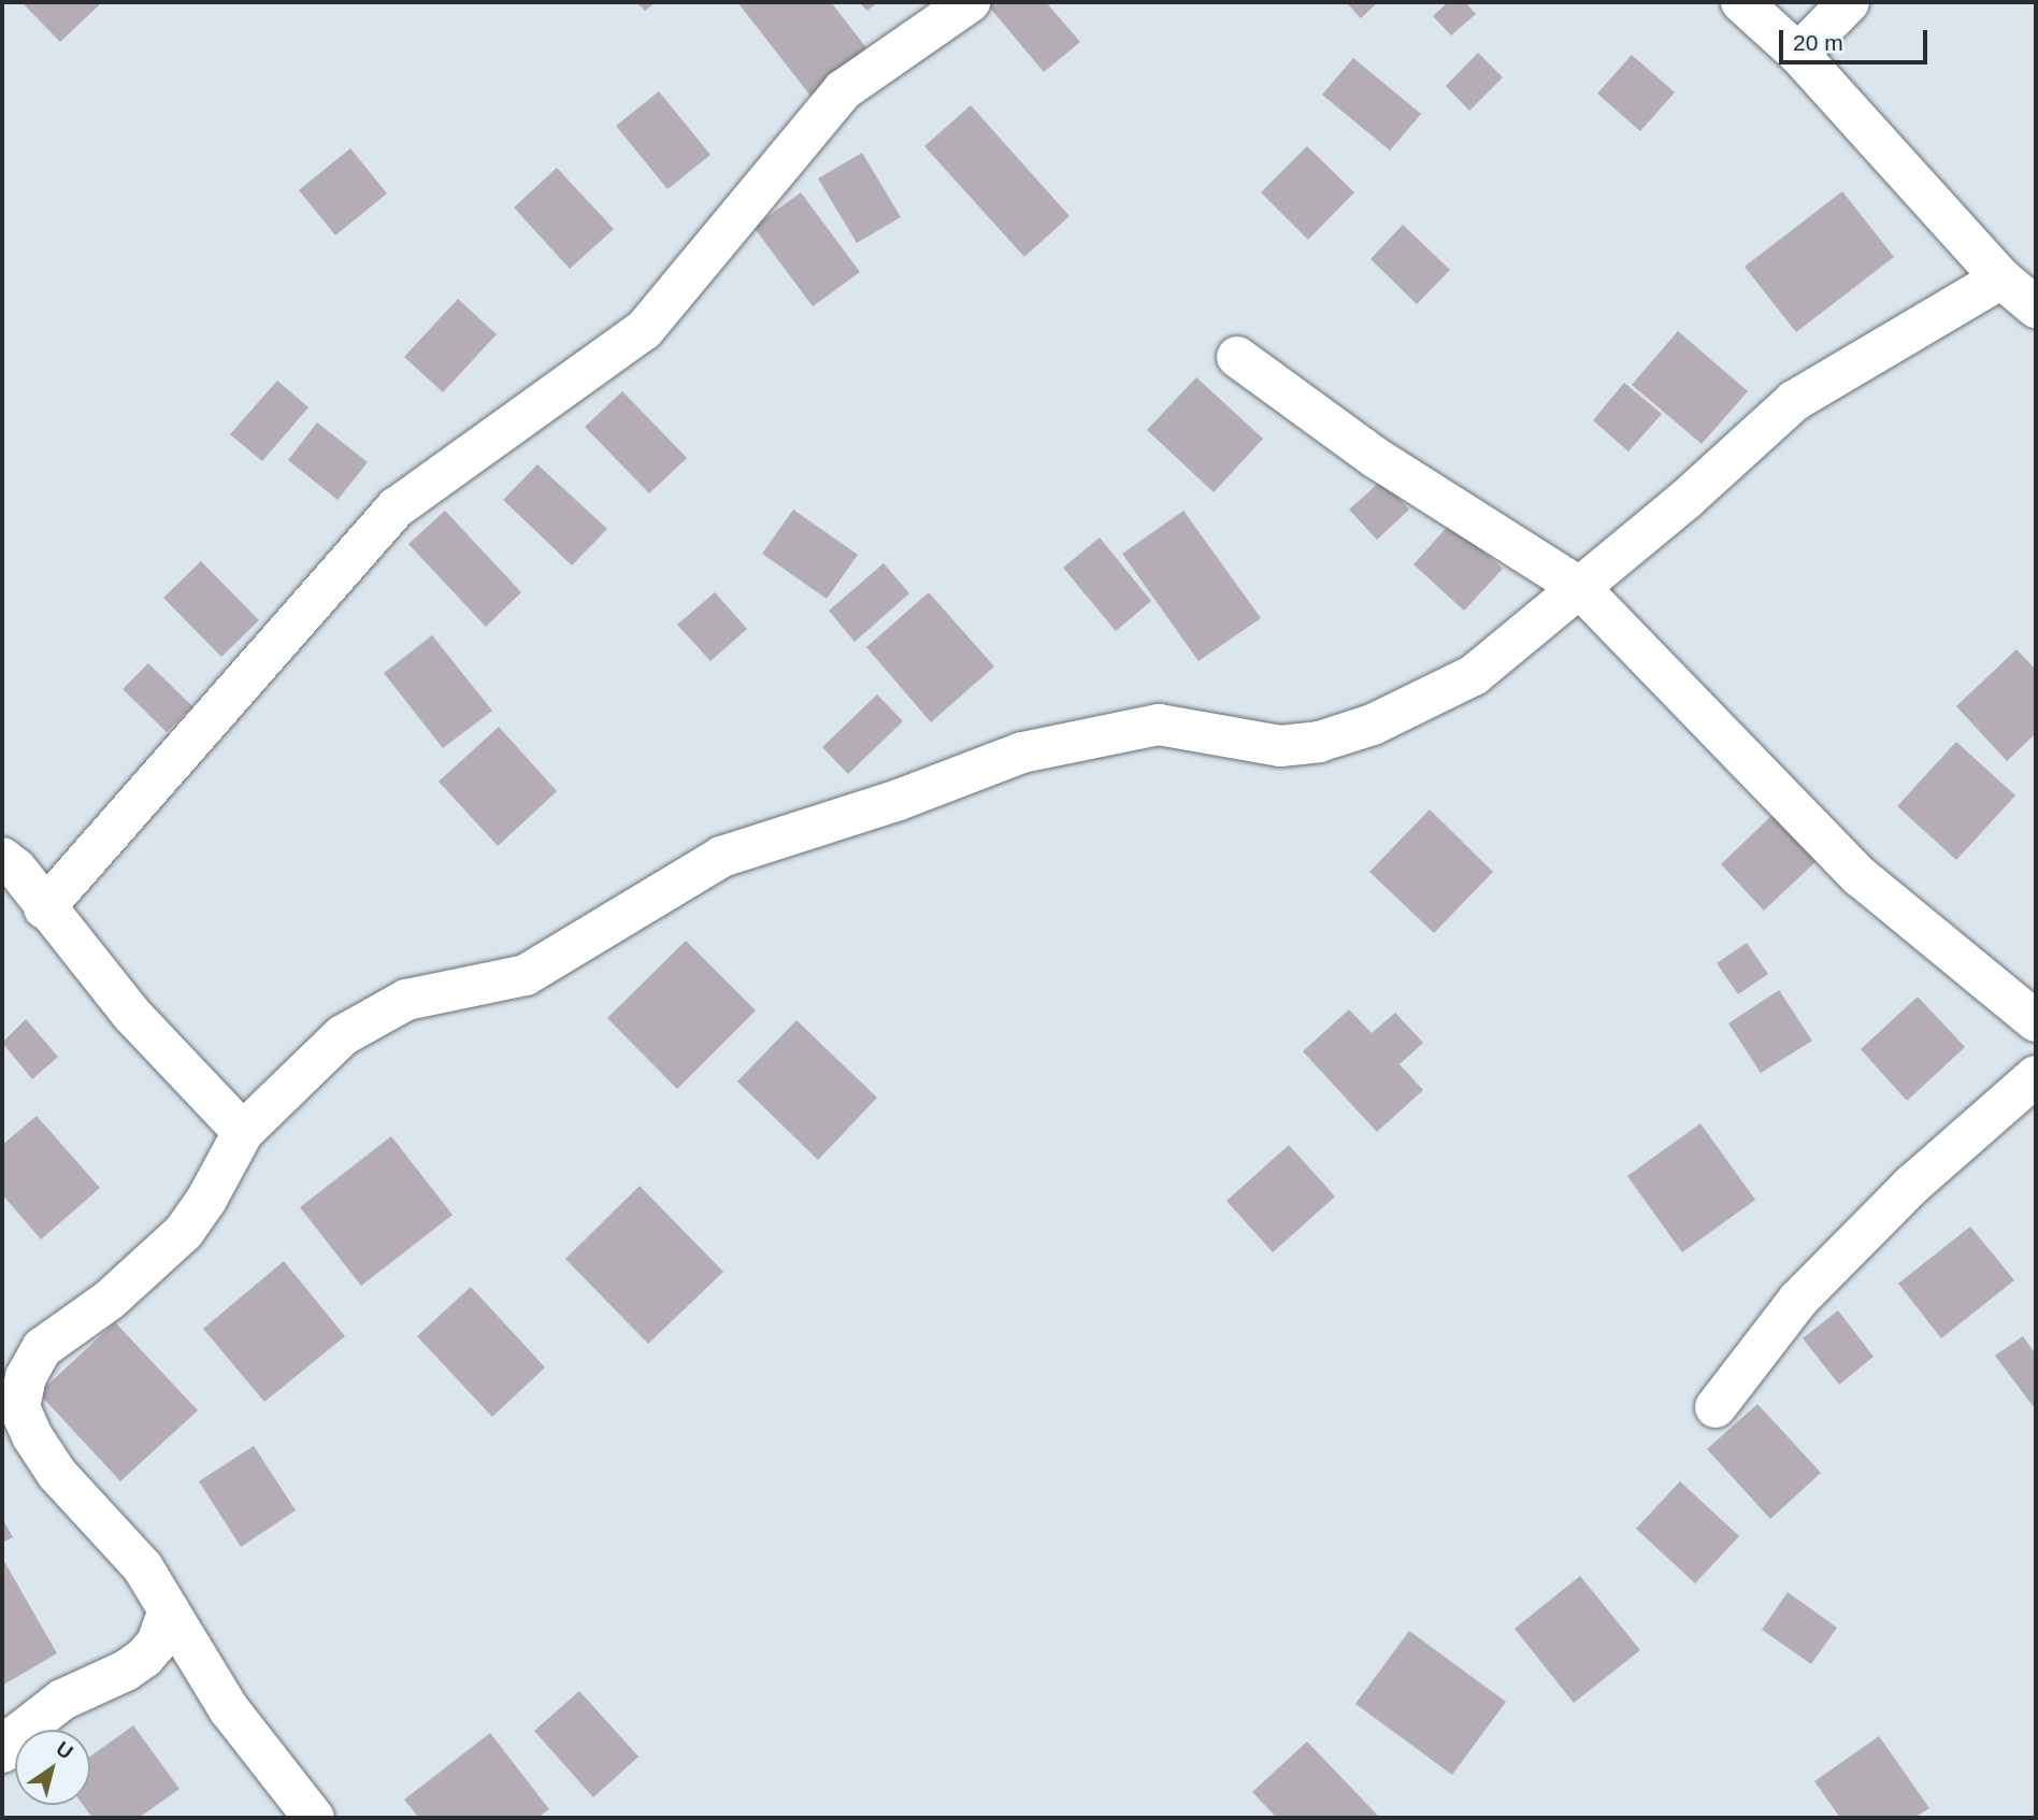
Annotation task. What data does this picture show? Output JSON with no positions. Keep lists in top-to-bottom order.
{
  "scale_bar": "20 m",
  "north": "top right"
}
